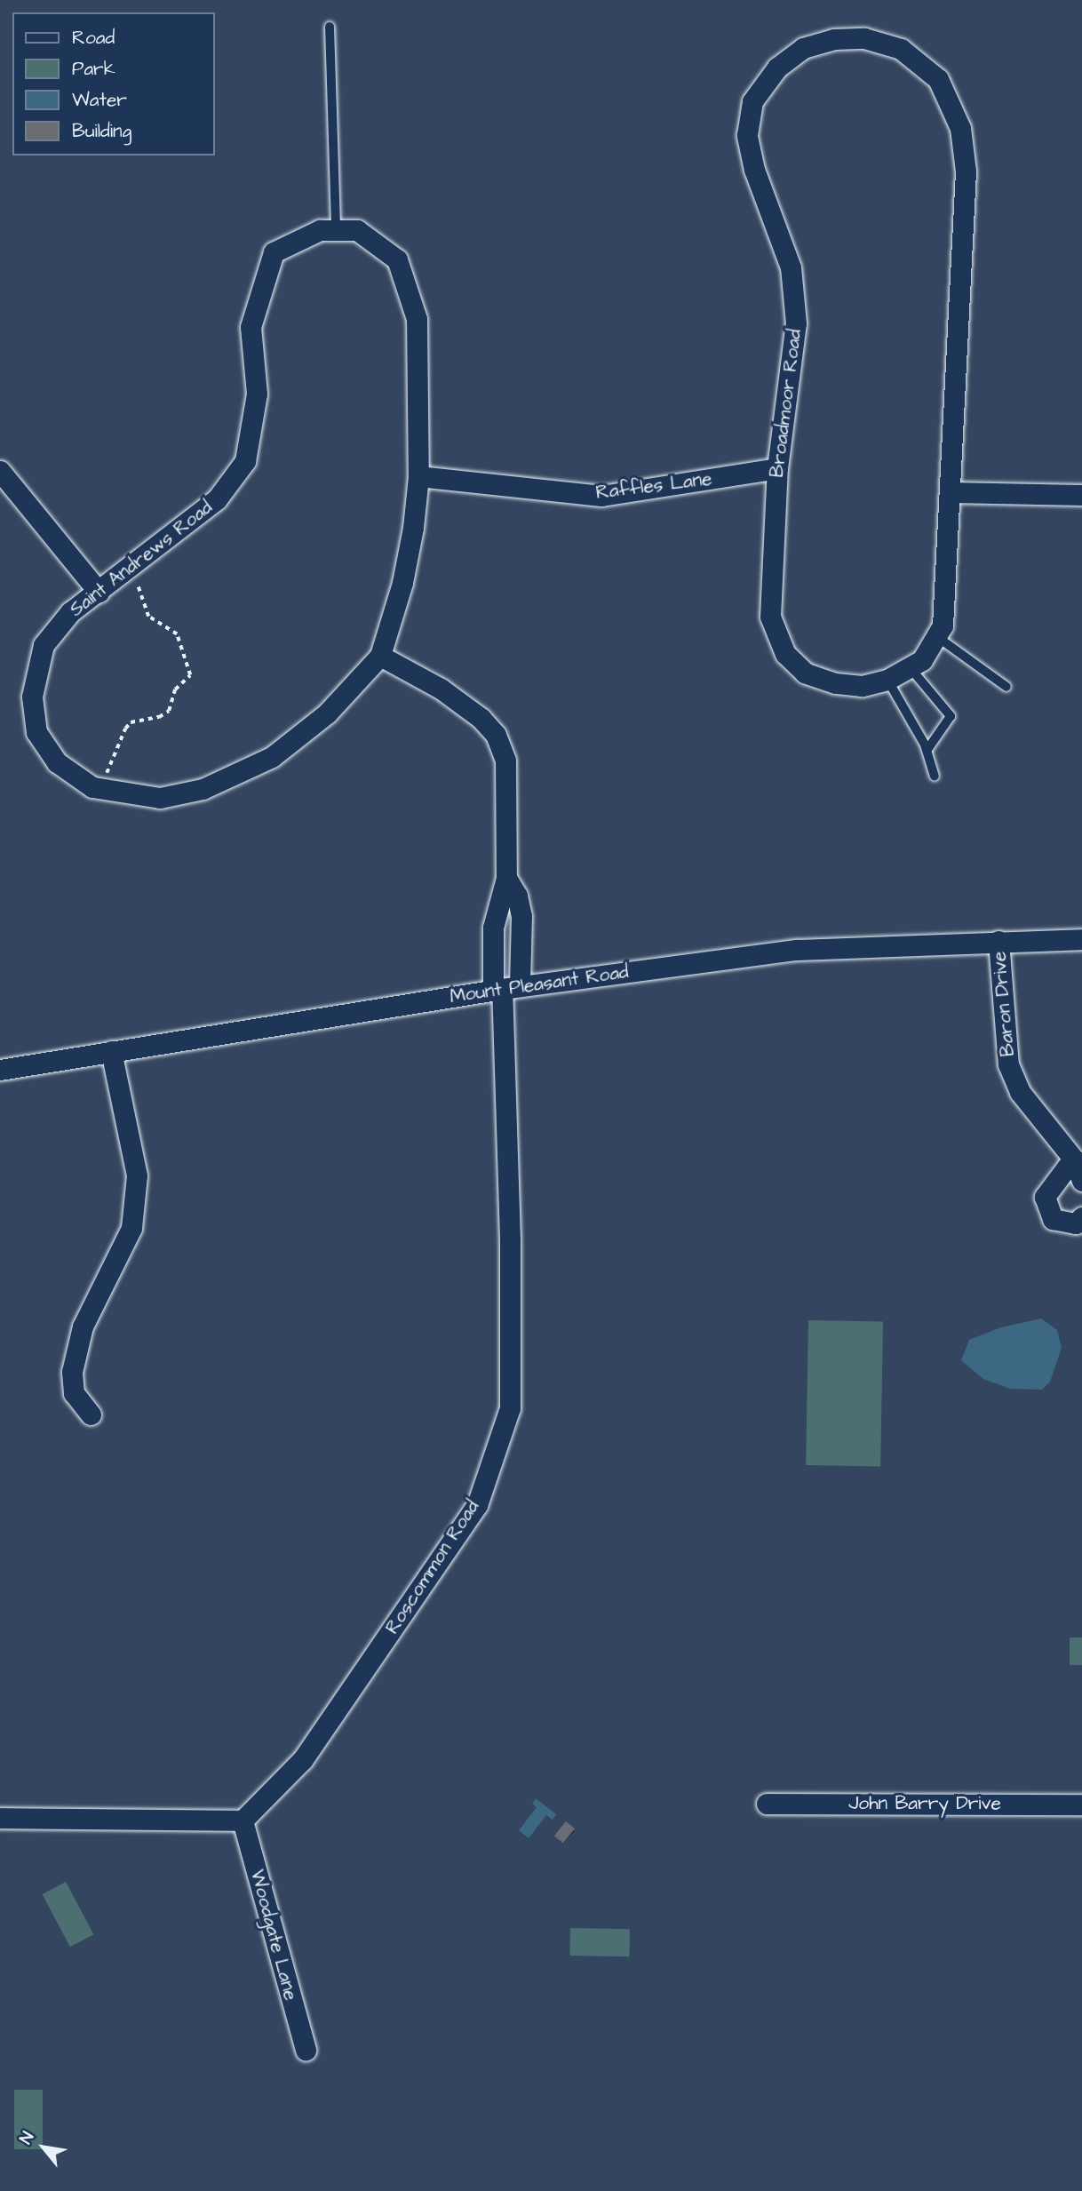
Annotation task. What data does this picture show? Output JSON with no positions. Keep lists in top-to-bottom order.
{
  "streets": {
    "street": [
      "Broadmoor Road",
      "Raffles Lane",
      "Saint Andrews Road",
      "Mount Pleasant Road",
      "Baron Drive",
      "Roscommon Road",
      "John Barry Drive",
      "Woodgate Lane"
    ]
  },
  "crossings": [
    ["Broadmoor Road", "Raffles Lane"],
    ["Raffles Lane", "Saint Andrews Road"],
    ["Mount Pleasant Road", "Baron Drive"],
    ["Mount Pleasant Road", "Roscommon Road"],
    ["Roscommon Road", "Woodgate Lane"]
  ],
  "legend": [
    "Road",
    "Park",
    "Water",
    "Building"
  ],
  "north": "top left"
}
